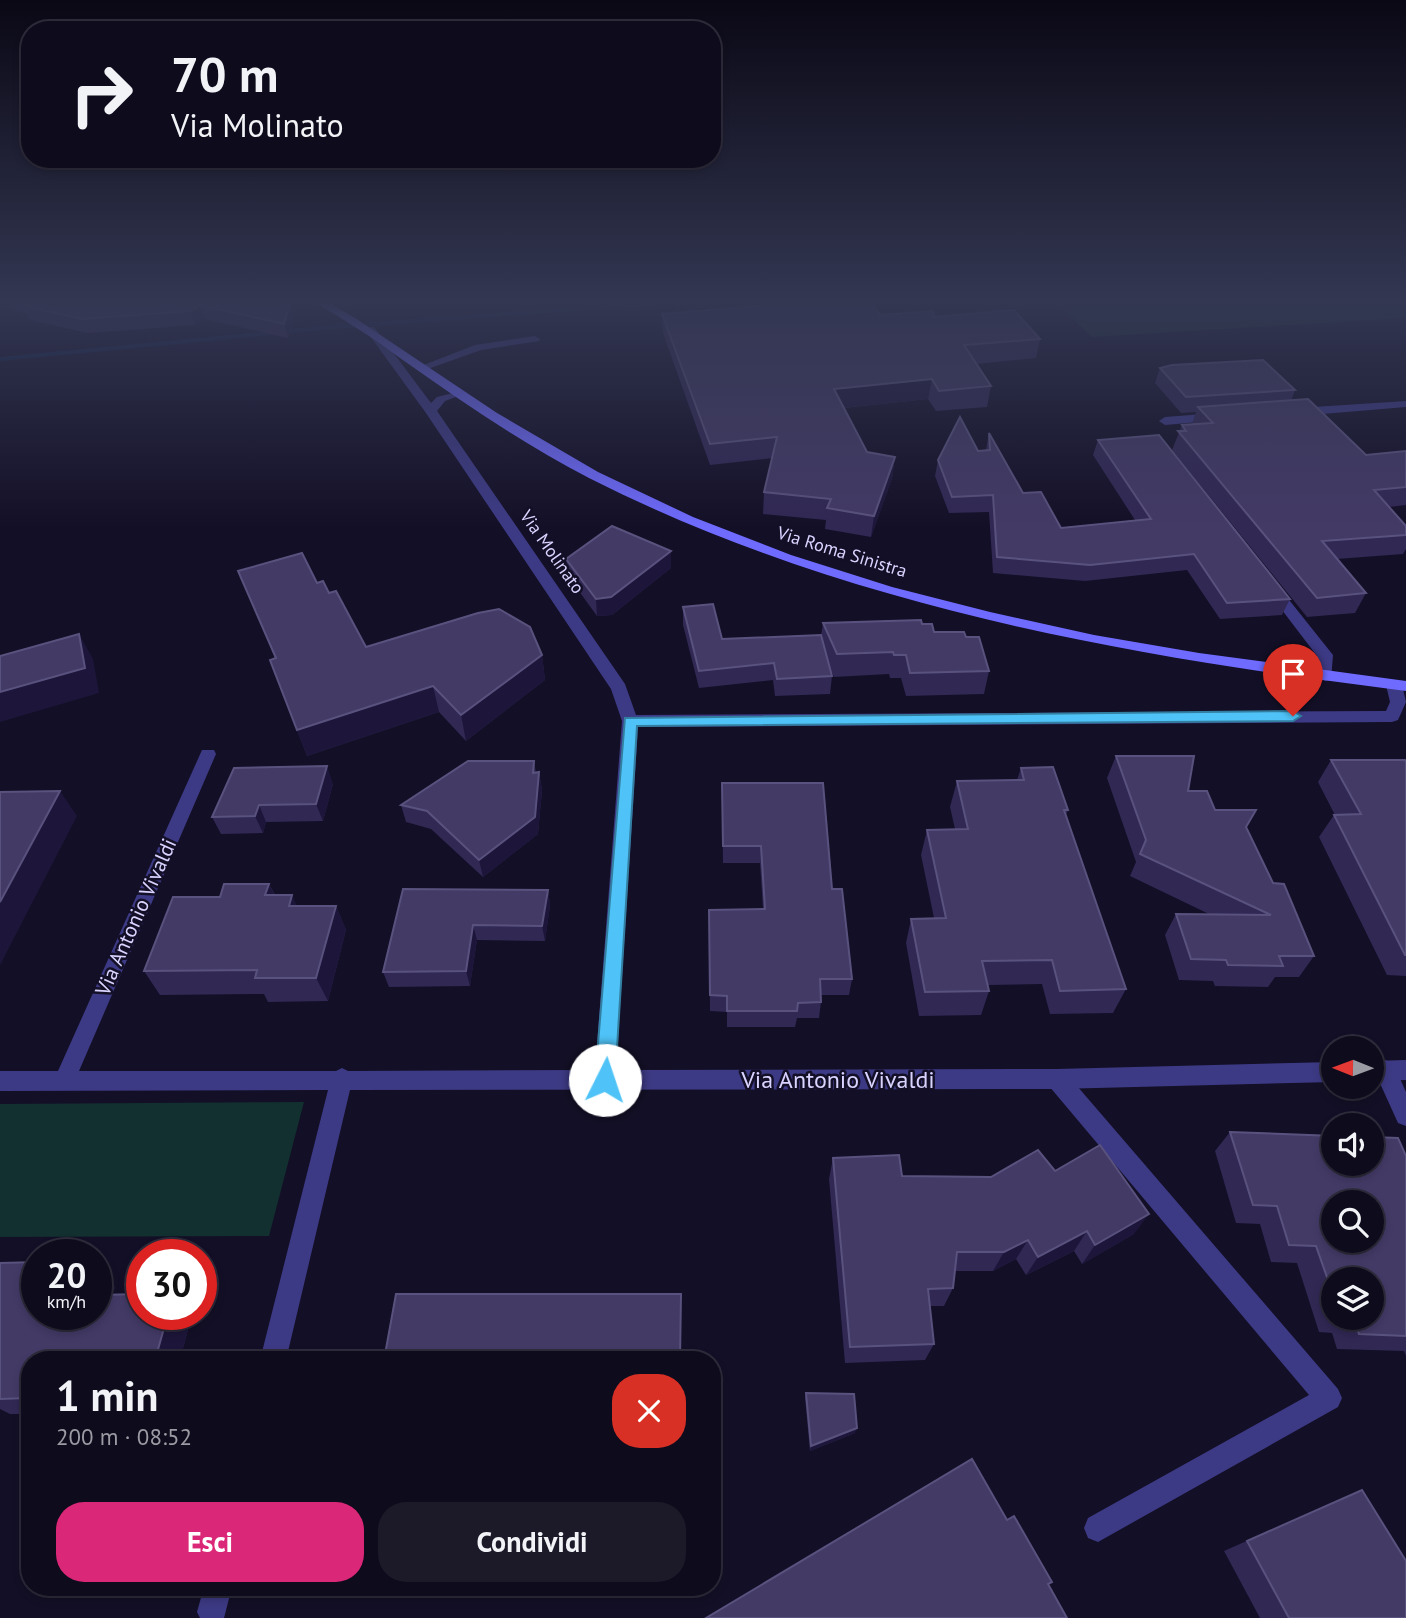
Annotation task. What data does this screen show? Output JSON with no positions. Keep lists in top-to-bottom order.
{
  "streets": {
    "street": ["Via Molinato", "Via Roma Sinistra", "Via Antonio Vivaldi"]
  },
  "crossings": [
    ["Via Molinato", "Via Antonio Vivaldi"]
  ],
  "north": "left",
  "page": {
    "turn": ["70 m", "Via Molinato"],
    "speed": "20 km/h",
    "limit": "30",
    "heading": ["1 min", "200 m · 08:52"],
    "buttons": ["Esci", "Condividi"]
  }
}
